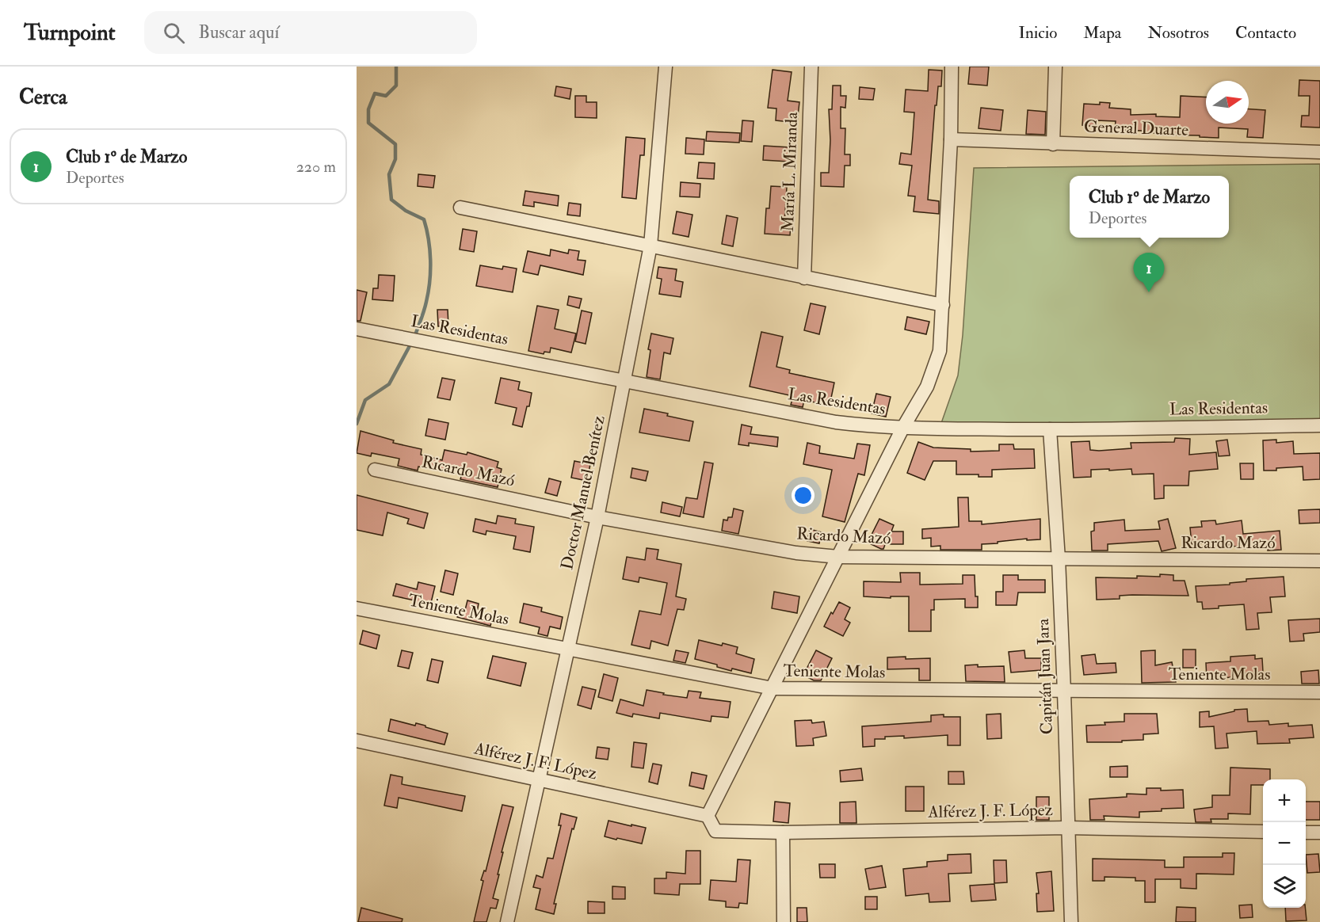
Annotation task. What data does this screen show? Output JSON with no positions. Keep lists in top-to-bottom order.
{
  "streets": {
    "street": [
      "General Duarte",
      "María L. Miranda",
      "Las Residentas",
      "Ricardo Mazó",
      "Doctor Manuel Benítez",
      "Teniente Molas",
      "Capitán Juan Jara",
      "Alférez J. F. López"
    ]
  },
  "crossings": [
    ["Las Residentas", "Doctor Manuel Benítez"],
    ["Las Residentas", "Capitán Juan Jara"],
    ["Ricardo Mazó", "Doctor Manuel Benítez"],
    ["Ricardo Mazó", "Capitán Juan Jara"],
    ["Doctor Manuel Benítez", "Teniente Molas"],
    ["Doctor Manuel Benítez", "Alférez J. F. López"],
    ["Teniente Molas", "Capitán Juan Jara"],
    ["Capitán Juan Jara", "Alférez J. F. López"]
  ],
  "north": "right",
  "page": {
    "header": "Turnpoint",
    "search": "Buscar aquí",
    "nav": [
      "Inicio",
      "Mapa",
      "Nosotros",
      "Contacto"
    ],
    "heading": "Cerca",
    "list": [
      {
        "mark": "1",
        "name": "Club 1º de Marzo",
        "note": "Deportes",
        "value": "220 m"
      }
    ],
    "popup": ["Club 1º de Marzo", "Deportes"],
    "pins": "1",
    "map_buttons": ["+", "−"]
  }
}
